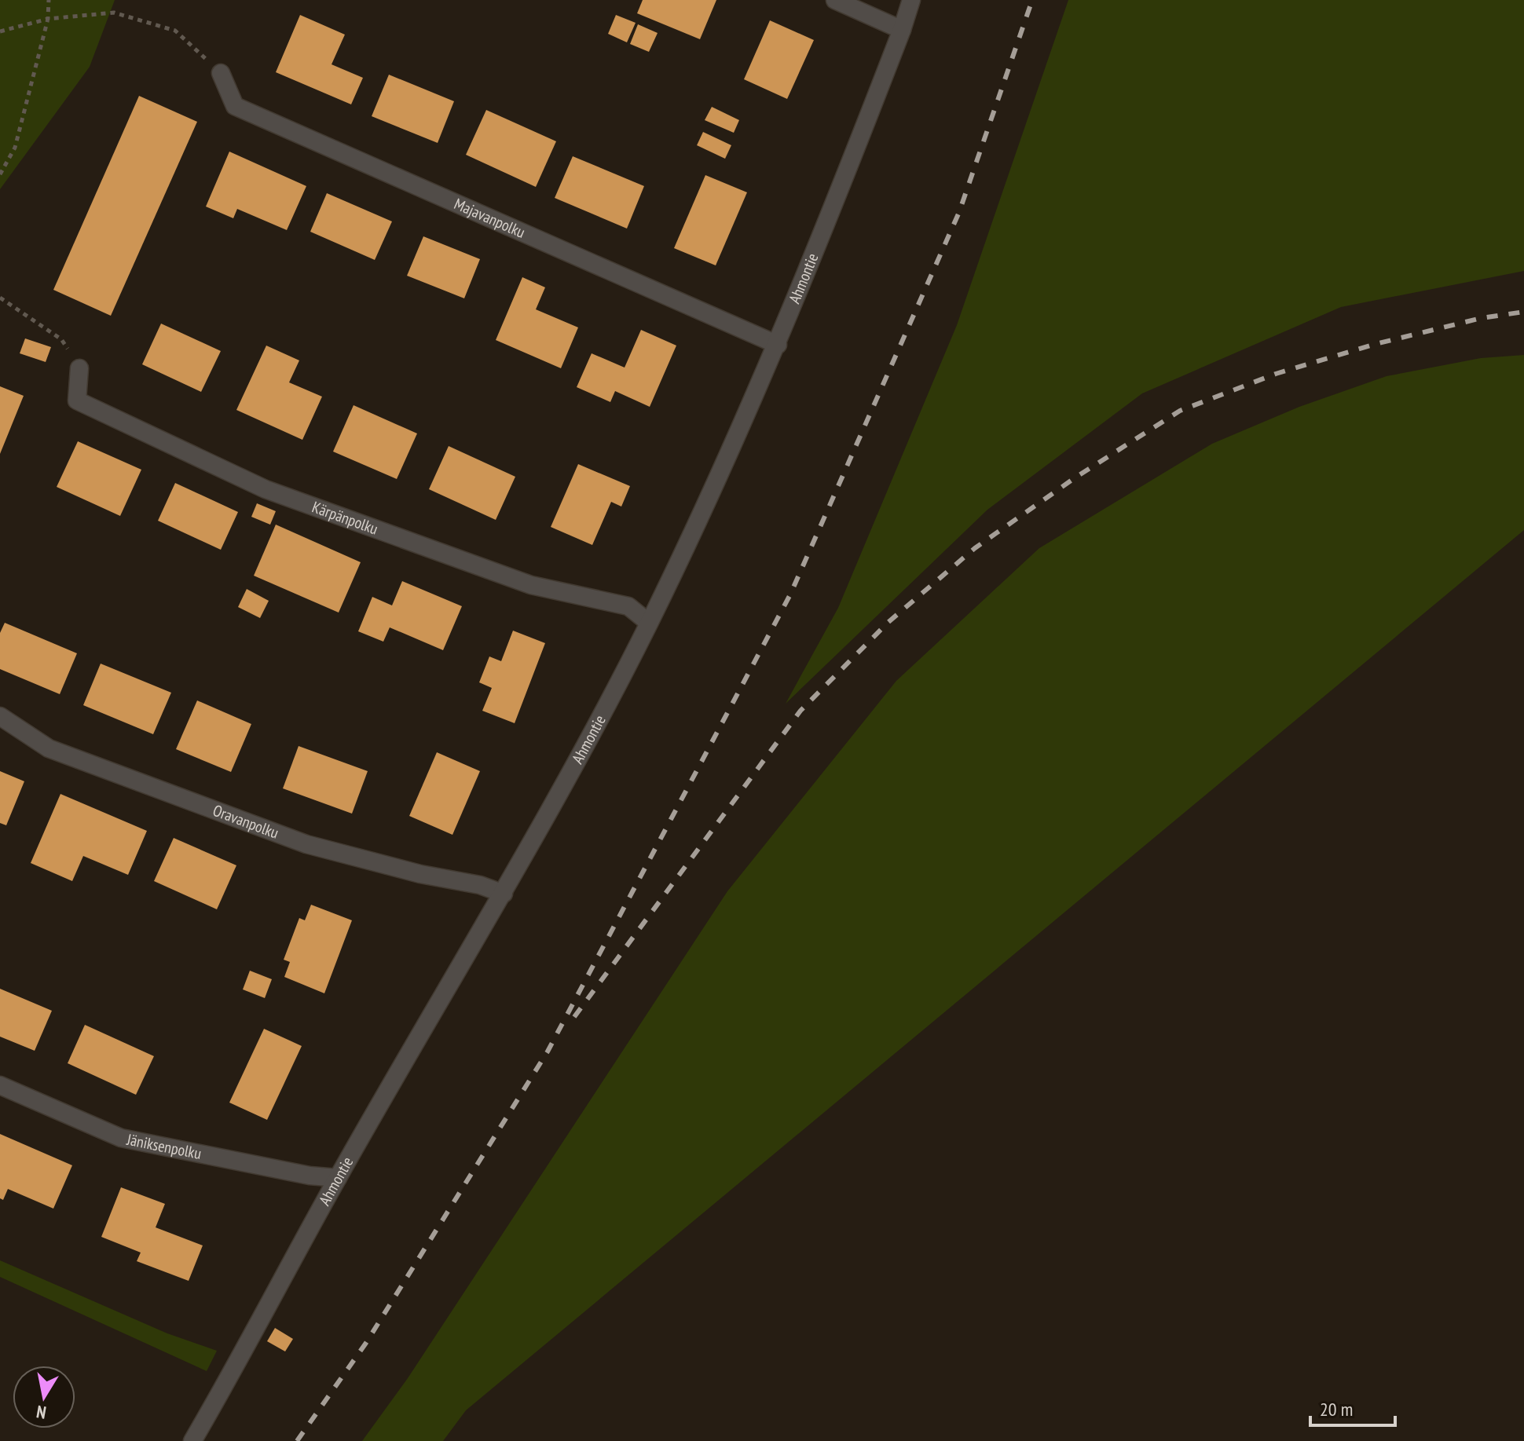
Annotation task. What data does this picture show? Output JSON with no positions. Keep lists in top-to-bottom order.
{
  "streets": {
    "street": [
      "Majavanpolku",
      "Ahmontie",
      "Kärpänpolku",
      "Oravanpolku",
      "Jäniksenpolku"
    ]
  },
  "crossings": [
    ["Majavanpolku", "Ahmontie"],
    ["Ahmontie", "Kärpänpolku"],
    ["Ahmontie", "Oravanpolku"],
    ["Ahmontie", "Jäniksenpolku"]
  ],
  "scale_bar": "20 m",
  "north": "bottom"
}
